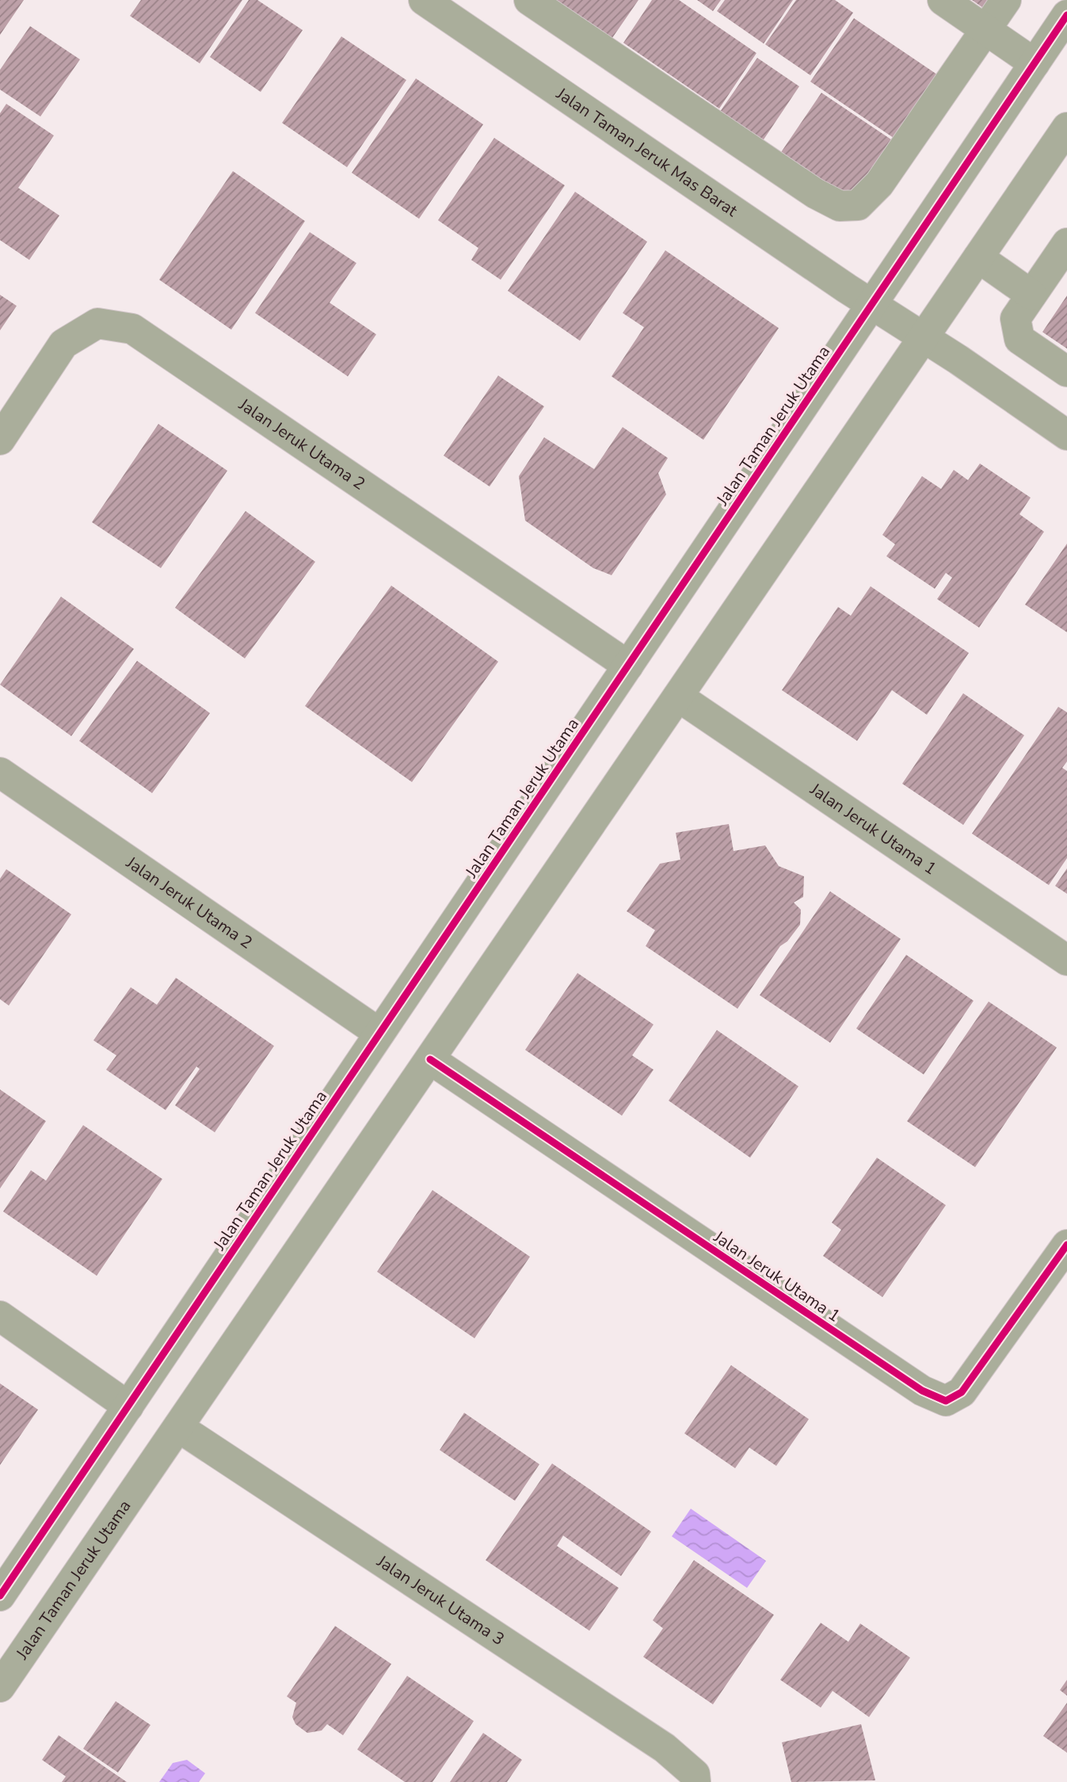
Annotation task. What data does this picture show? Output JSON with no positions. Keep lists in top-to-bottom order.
{
  "streets": {
    "street": [
      "Jalan Taman Jeruk Mas Barat",
      "Jalan Taman Jeruk Utama",
      "Jalan Jeruk Utama 2",
      "Jalan Jeruk Utama 1",
      "Jalan Jeruk Utama 3"
    ]
  },
  "crossings": [
    ["Jalan Taman Jeruk Mas Barat", "Jalan Taman Jeruk Utama"],
    ["Jalan Taman Jeruk Utama", "Jalan Jeruk Utama 2"],
    ["Jalan Taman Jeruk Utama", "Jalan Jeruk Utama 1"],
    ["Jalan Taman Jeruk Utama", "Jalan Jeruk Utama 3"]
  ]
}
